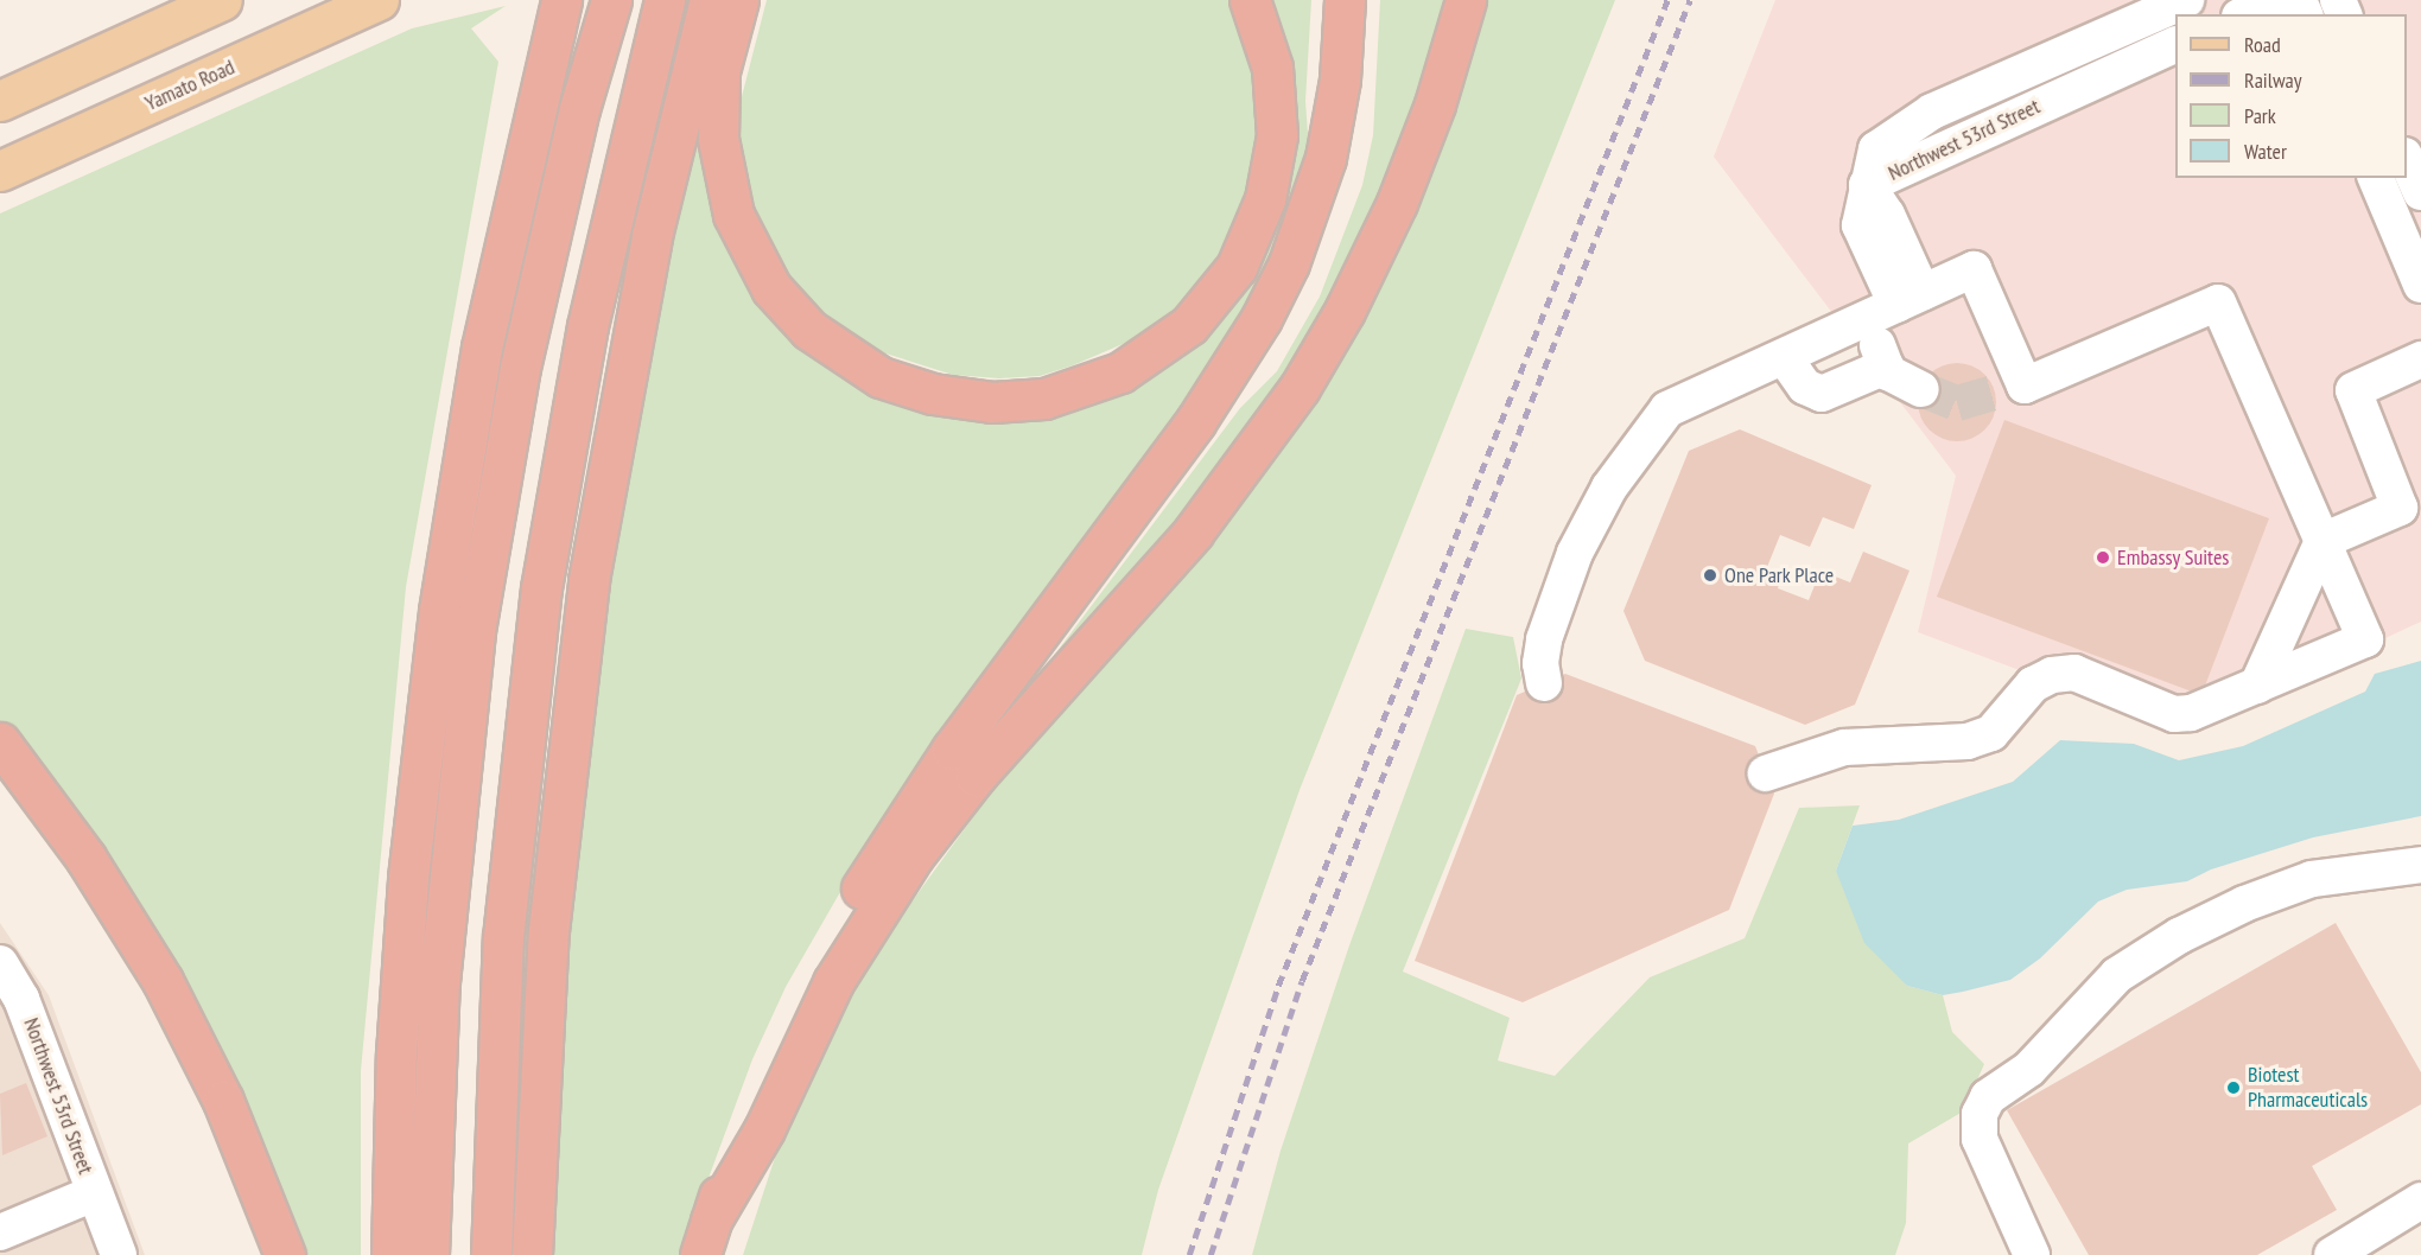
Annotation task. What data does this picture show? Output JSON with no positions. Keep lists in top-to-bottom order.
{
  "streets": {
    "main road": ["Yamato Road"],
    "street": ["Northwest 53rd Street"]
  },
  "places": ["Embassy Suites", "One Park Place", "Biotest Pharmaceuticals"],
  "legend": [
    "Road",
    "Railway",
    "Park",
    "Water"
  ]
}
